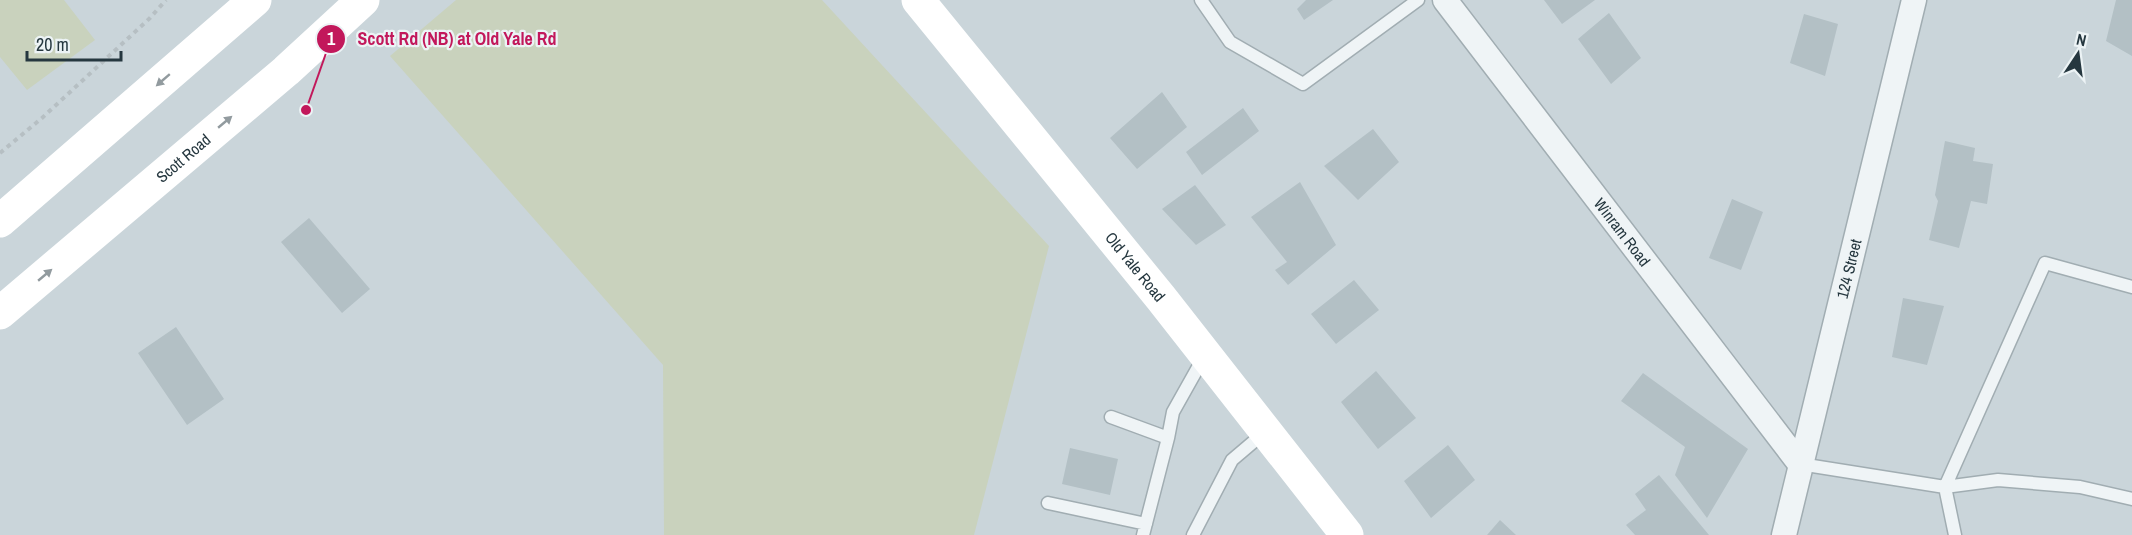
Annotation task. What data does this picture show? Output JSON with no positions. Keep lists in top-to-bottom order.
{
  "streets": {
    "main road": ["Scott Road", "Old Yale Road"],
    "street": ["Winram Road", "124 Street"]
  },
  "crossings": [
    ["Winram Road", "124 Street"]
  ],
  "places": ["Scott Rd (NB) at Old Yale Rd"],
  "scale_bar": "20 m",
  "north": "top"
}
